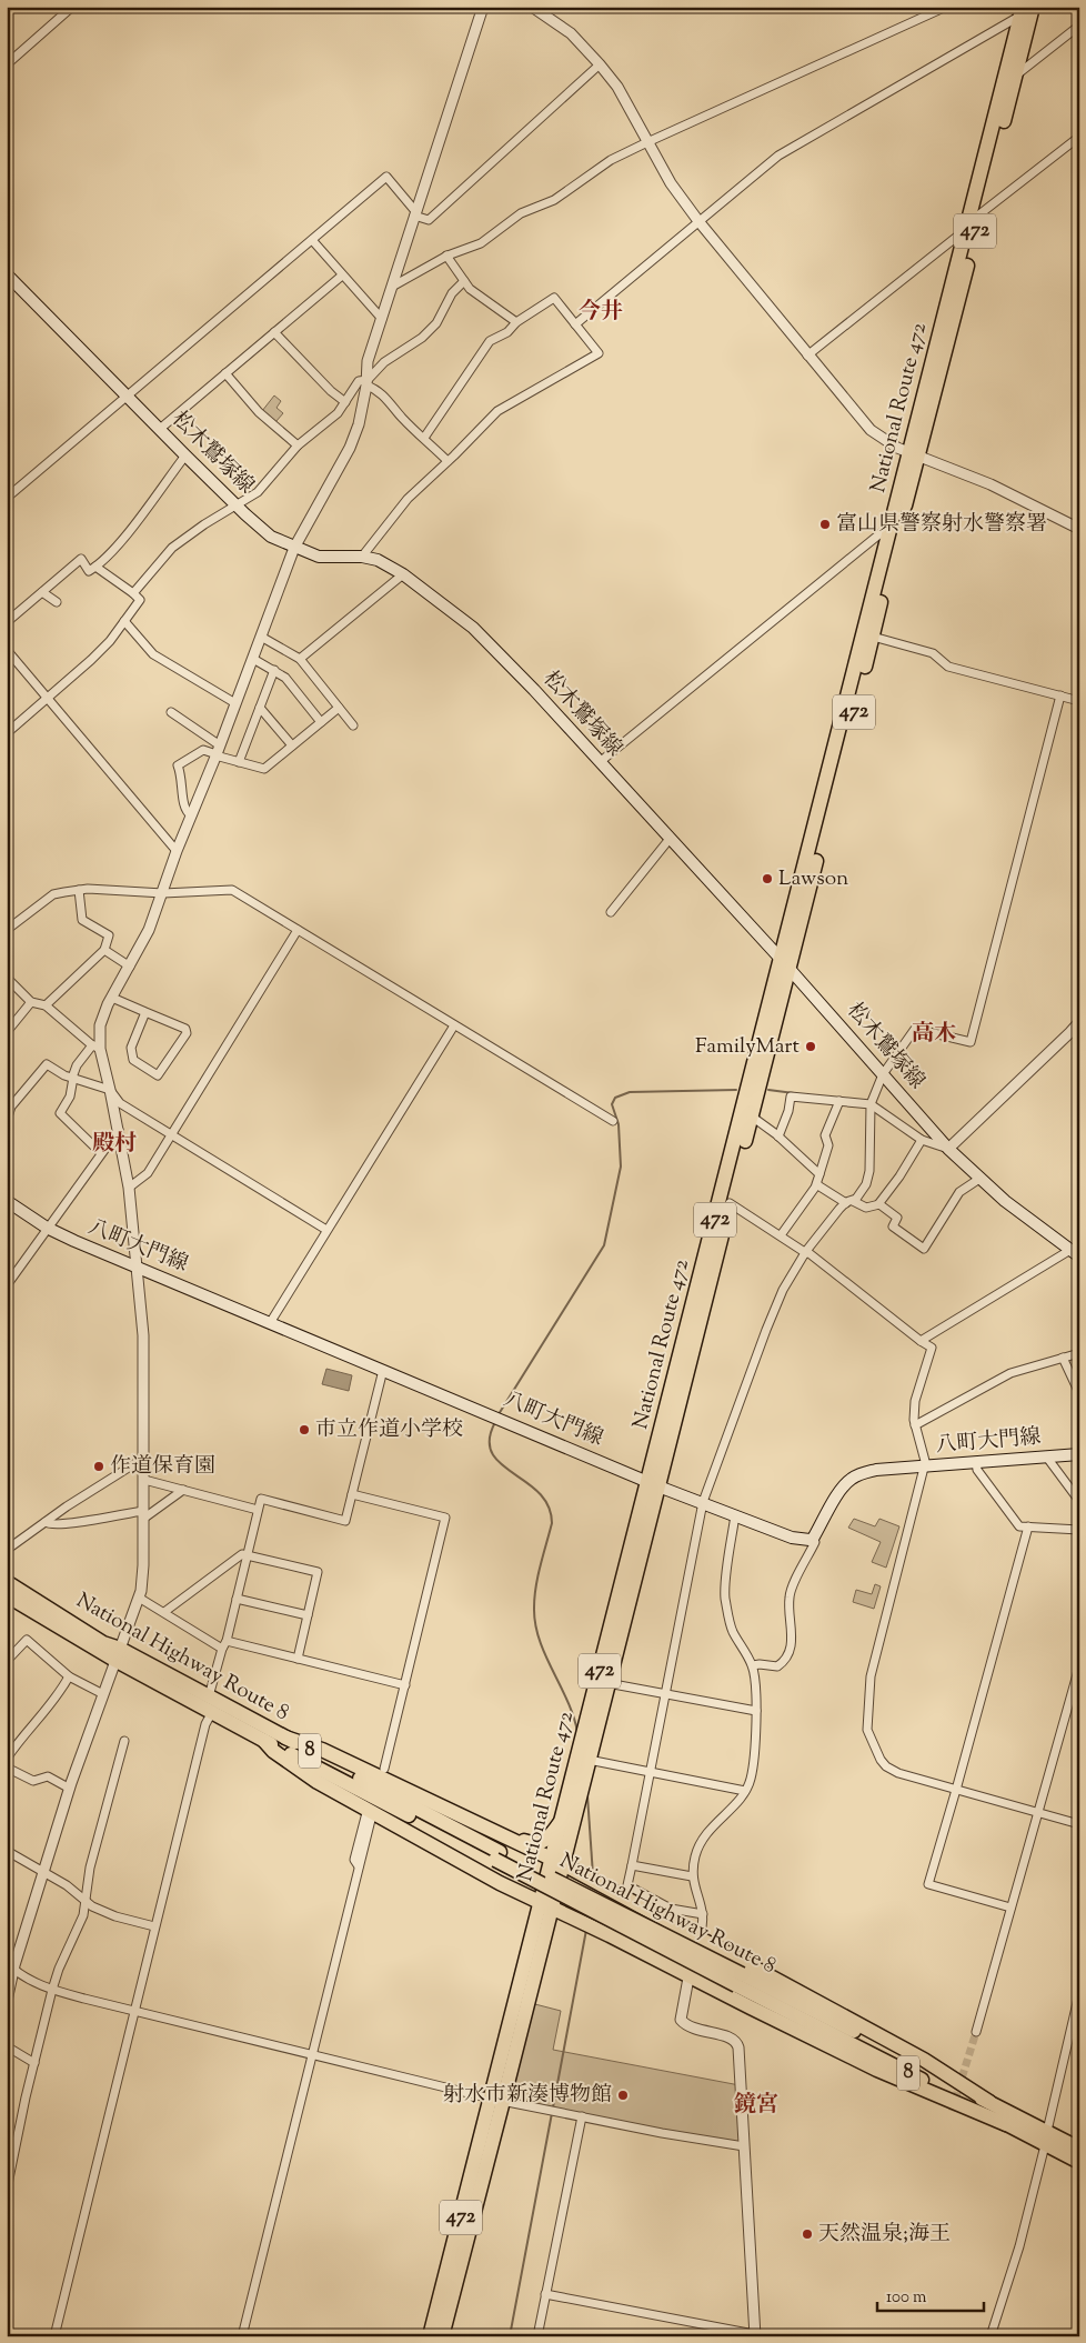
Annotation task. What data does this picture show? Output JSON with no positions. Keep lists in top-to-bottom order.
{
  "streets": {
    "highway": [
      "472",
      "National Route 472",
      "National Highway Route 8",
      "8"
    ],
    "main road": ["松木鷲塚線", "八町大門線"]
  },
  "crossings": [
    ["National Route 472", "松木鷲塚線"],
    ["National Route 472", "八町大門線"],
    ["National Route 472", "8"],
    ["National Highway Route 8", "8"]
  ],
  "districts": [
    "今井",
    "高木",
    "殿村",
    "鏡宮"
  ],
  "places": [
    "富山県警察射水警察署",
    "Lawson",
    "FamilyMart",
    "市立作道小学校",
    "作道保育園",
    "射水市新湊博物館",
    "天然温泉;海王"
  ],
  "scale_bar": "100 m"
}
